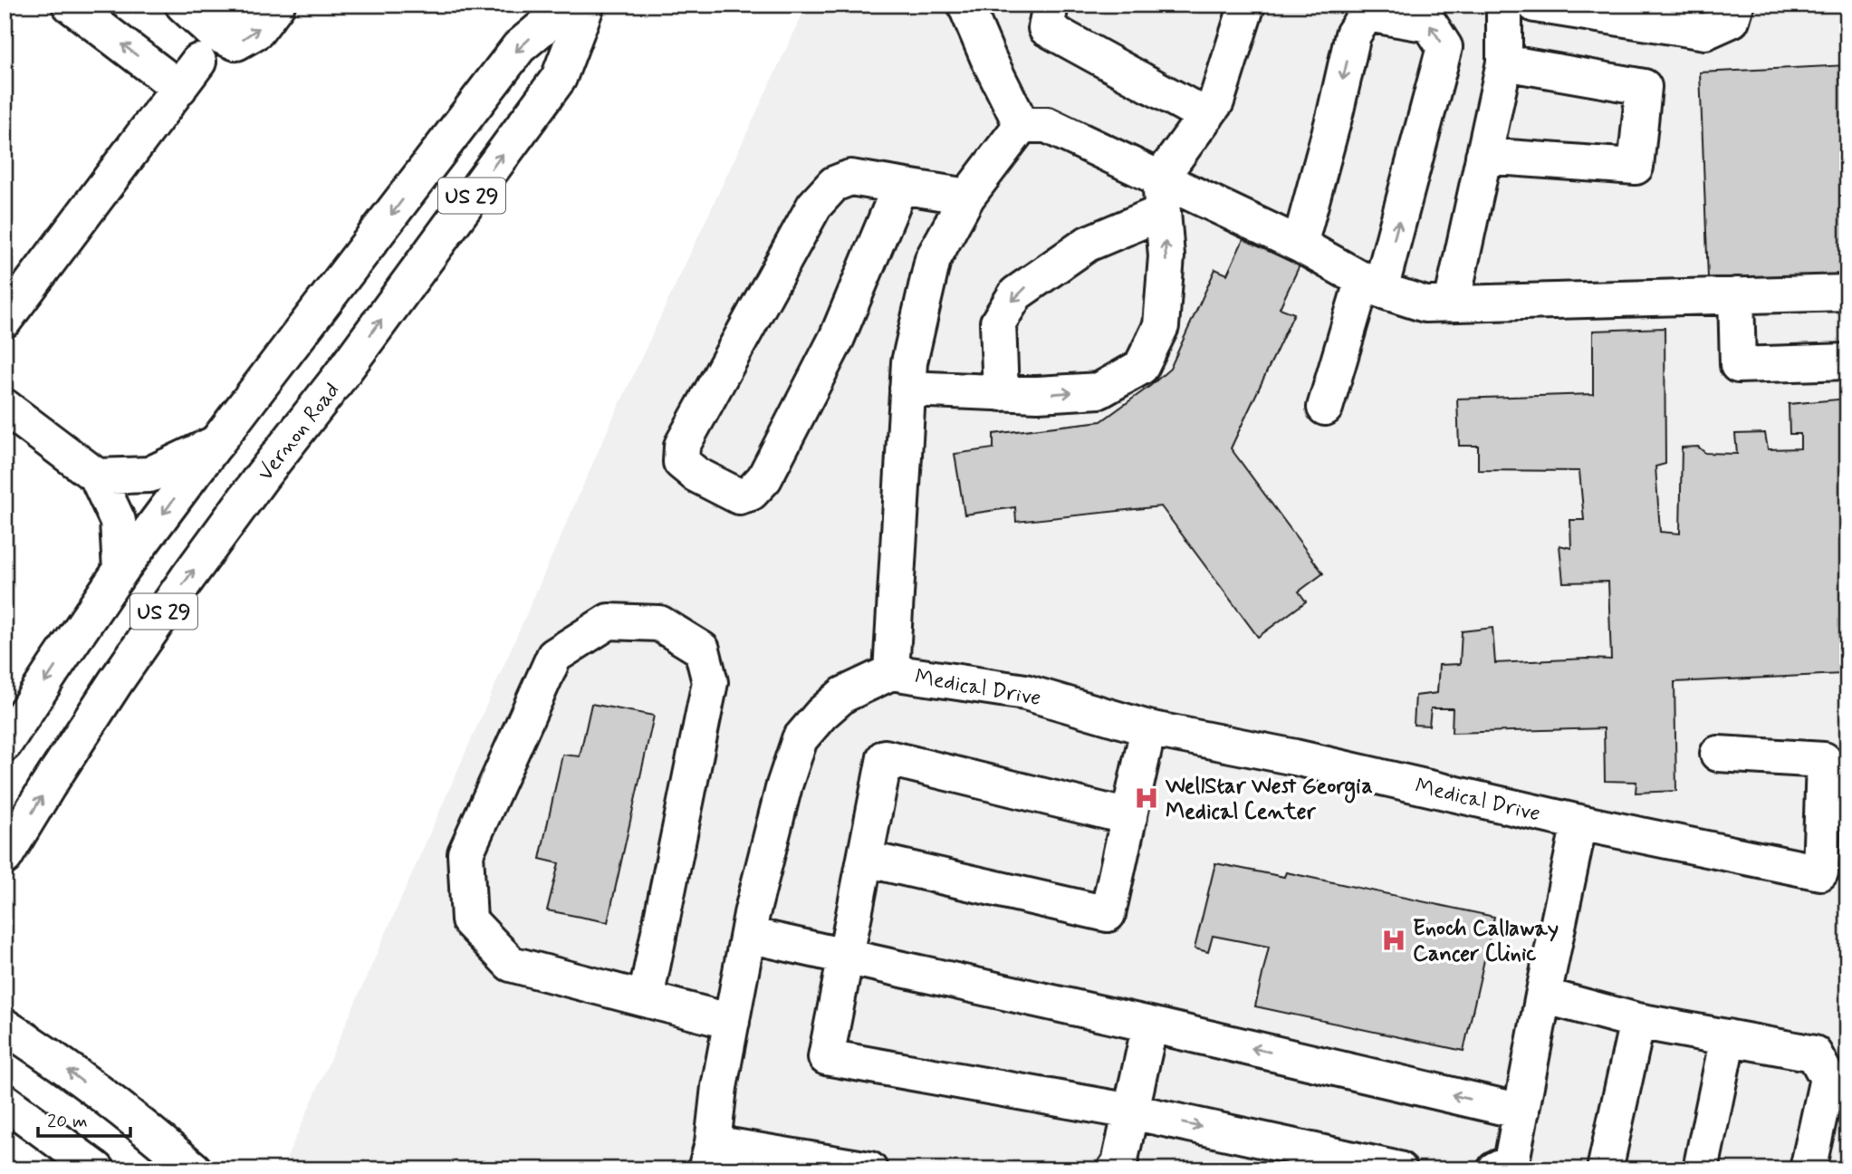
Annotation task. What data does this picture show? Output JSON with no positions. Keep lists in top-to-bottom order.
{
  "streets": {
    "street": ["US 29", "Vernon Road", "Medical Drive"]
  },
  "places": {
    "hospital": ["WellStar West Georgia Medical Center", "Enoch Callaway Cancer Clinic"]
  },
  "scale_bar": "20 m"
}
